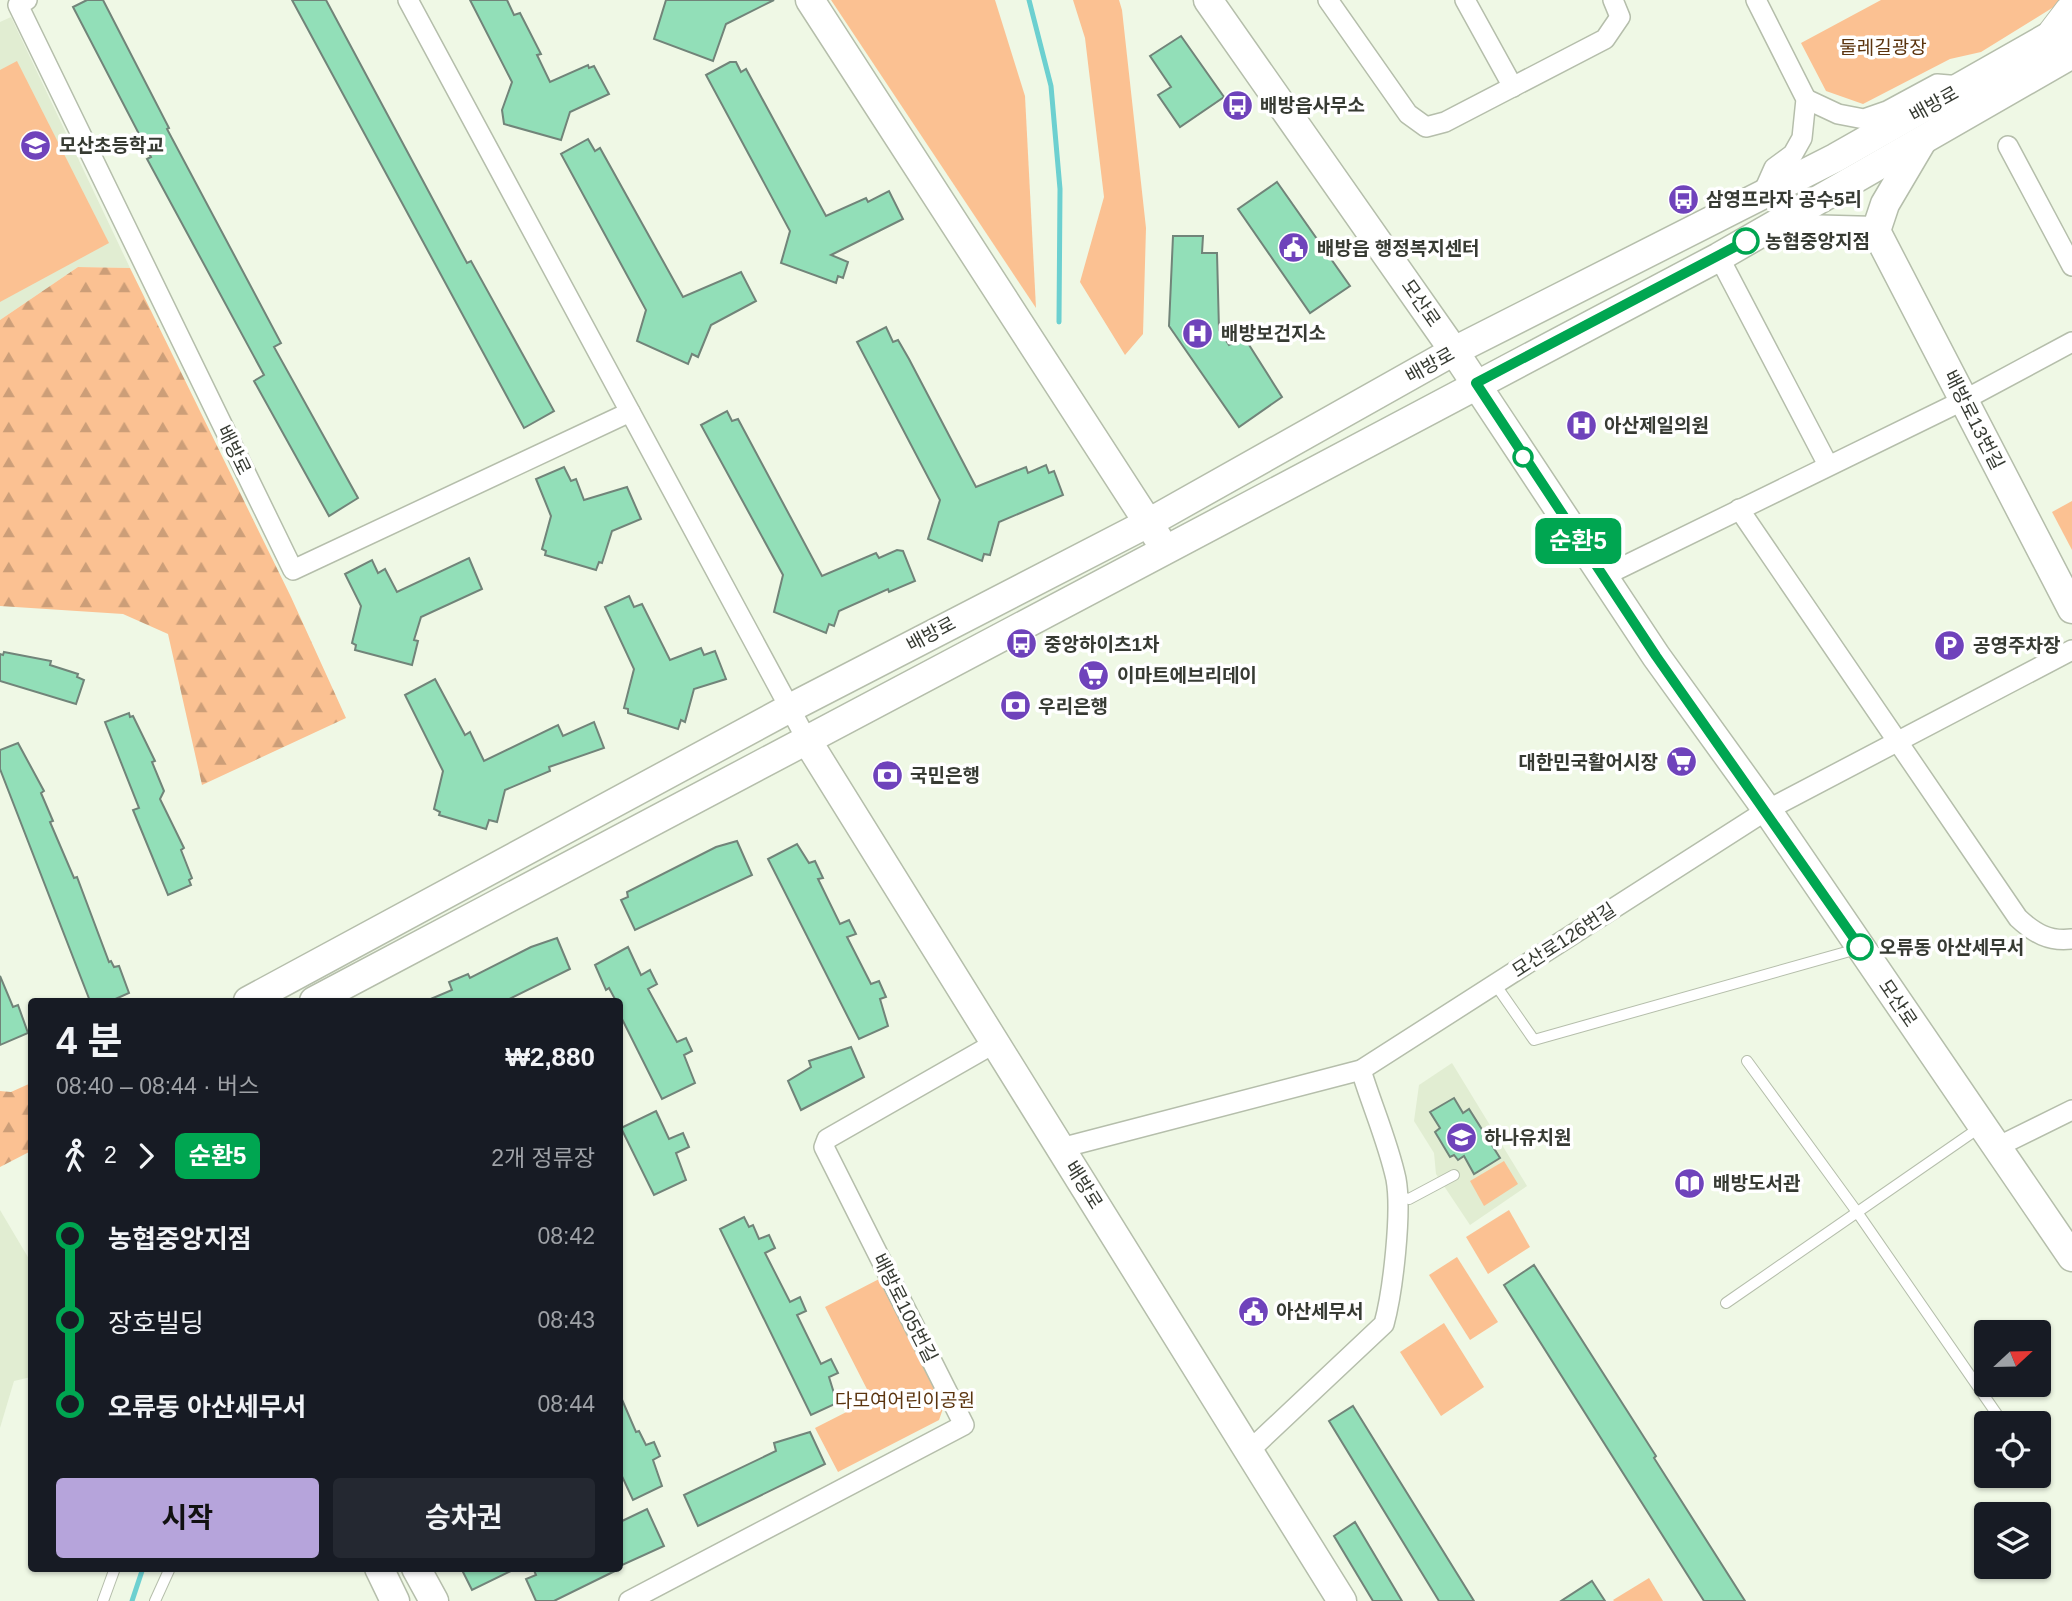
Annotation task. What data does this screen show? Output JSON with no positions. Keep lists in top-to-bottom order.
{
  "streets": {
    "street": [
      "배방로",
      "모산로",
      "배방로13번길",
      "모산로126번길",
      "배방로105번길"
    ]
  },
  "crossings": [
    ["배방로", "모산로"],
    ["배방로", "모산로126번길"],
    ["배방로", "배방로105번길"],
    ["모산로", "모산로126번길"]
  ],
  "parks": ["둘레길광장", "다모여어린이공원"],
  "places": {
    "bus stop": ["배방읍사무소", "삼영프라자 공수5리", "중앙하이츠1차"],
    "school or university": ["모산초등학교", "하나유치원"],
    "other": ["농협중앙지점", "오류동 아산세무서"],
    "public building": ["배방읍 행정복지센터", "아산세무서"],
    "hospital": ["배방보건지소", "아산제일의원"],
    "parking": ["공영주차장"],
    "supermarket": ["이마트에브리데이", "대한민국활어시장"],
    "bank": ["우리은행", "국민은행"],
    "library": ["배방도서관"]
  },
  "lines": ["bus line 순환5"],
  "north": "right",
  "page": {
    "on_map": "순환5",
    "heading": ["4 분", "08:40 – 08:44 · 버스", "₩2,880"],
    "legs": ["2", "순환5", "2개 정류장"],
    "list": [
      {
        "name": "농협중앙지점",
        "value": "08:42"
      },
      {
        "name": "장호빌딩",
        "value": "08:43"
      },
      {
        "name": "오류동 아산세무서",
        "value": "08:44"
      }
    ],
    "buttons": ["시작", "승차권"]
  }
}
